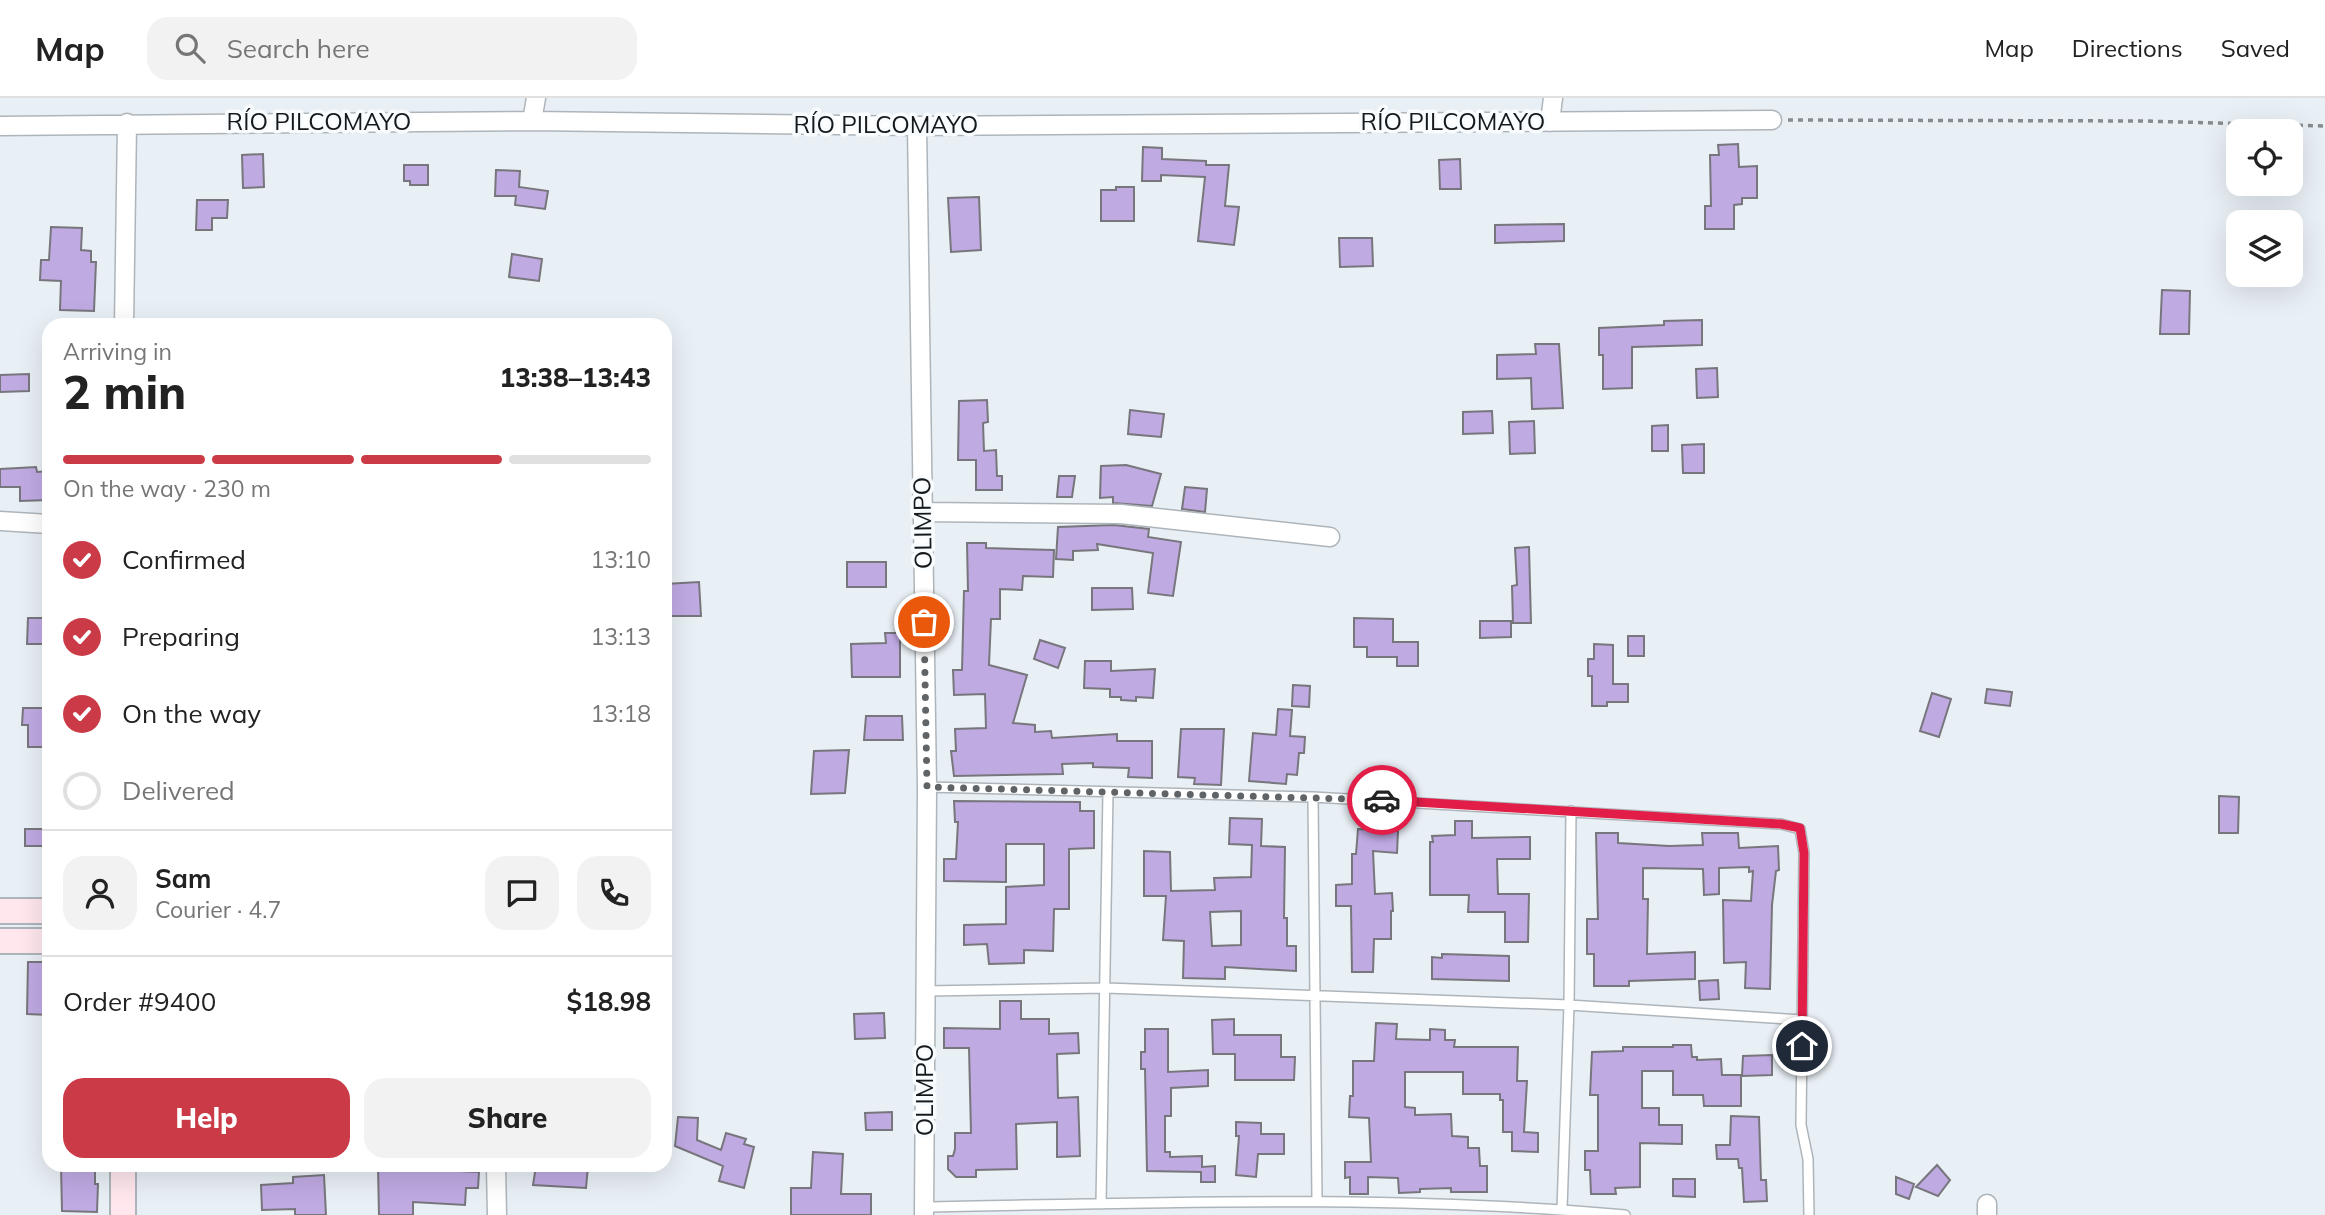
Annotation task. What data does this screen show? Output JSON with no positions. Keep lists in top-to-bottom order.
{
  "streets": {
    "street": ["RÍO PILCOMAYO", "OLIMPO"]
  },
  "crossings": [
    ["RÍO PILCOMAYO", "OLIMPO"]
  ],
  "page": {
    "header": "Map",
    "search": "Search here",
    "nav": ["Map", "Directions", "Saved"],
    "heading": ["2 min", "Arriving in", "13:38–13:43"],
    "panel": [
      "Sam",
      "Courier · 4.7",
      "Order #9400",
      "$18.98"
    ],
    "bar": "On the way · 230 m",
    "list": [
      ["Confirmed", "13:10"],
      ["Preparing", "13:13"],
      ["On the way", "13:18"],
      "Delivered"
    ],
    "buttons": ["Help", "Share"]
  }
}
